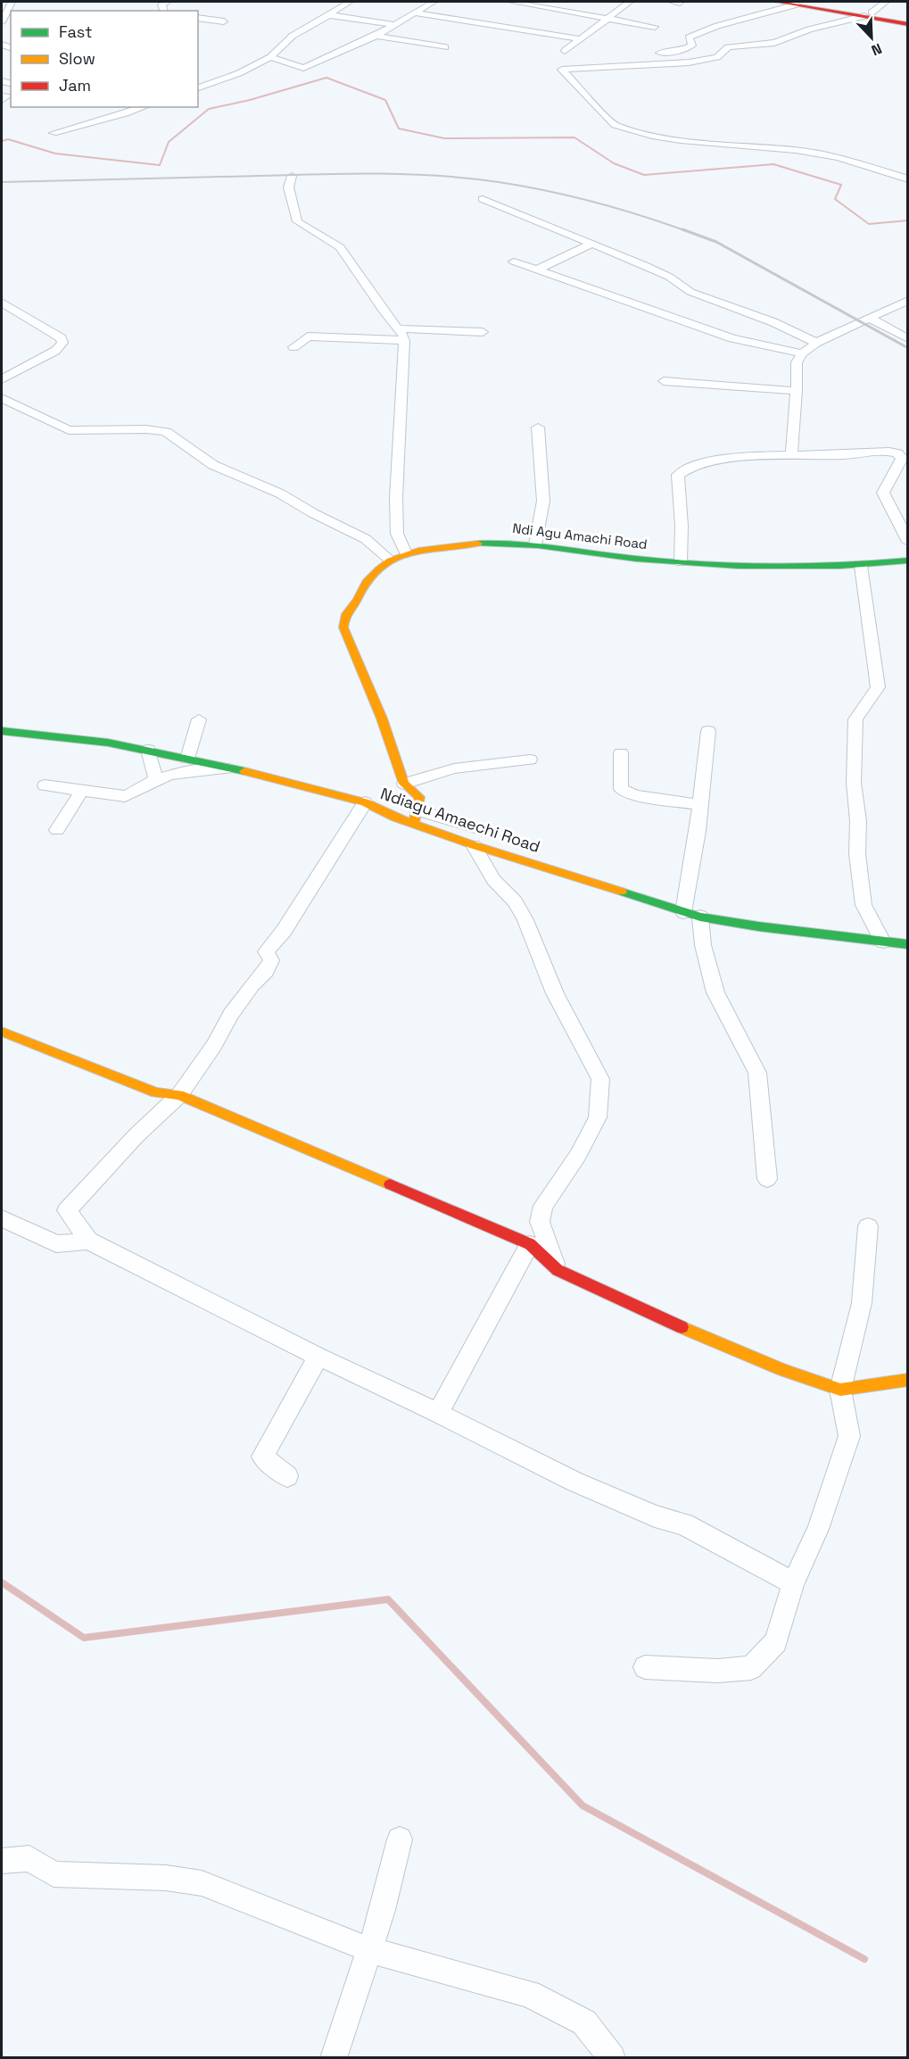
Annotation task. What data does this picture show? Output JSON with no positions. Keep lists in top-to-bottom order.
{
  "streets": {
    "street": ["Ndi Agu Amachi Road", "Ndiagu Amaechi Road"]
  },
  "crossings": [
    ["Ndi Agu Amachi Road", "Ndiagu Amaechi Road"]
  ],
  "legend": ["Fast", "Slow", "Jam"],
  "north": "bottom right"
}
